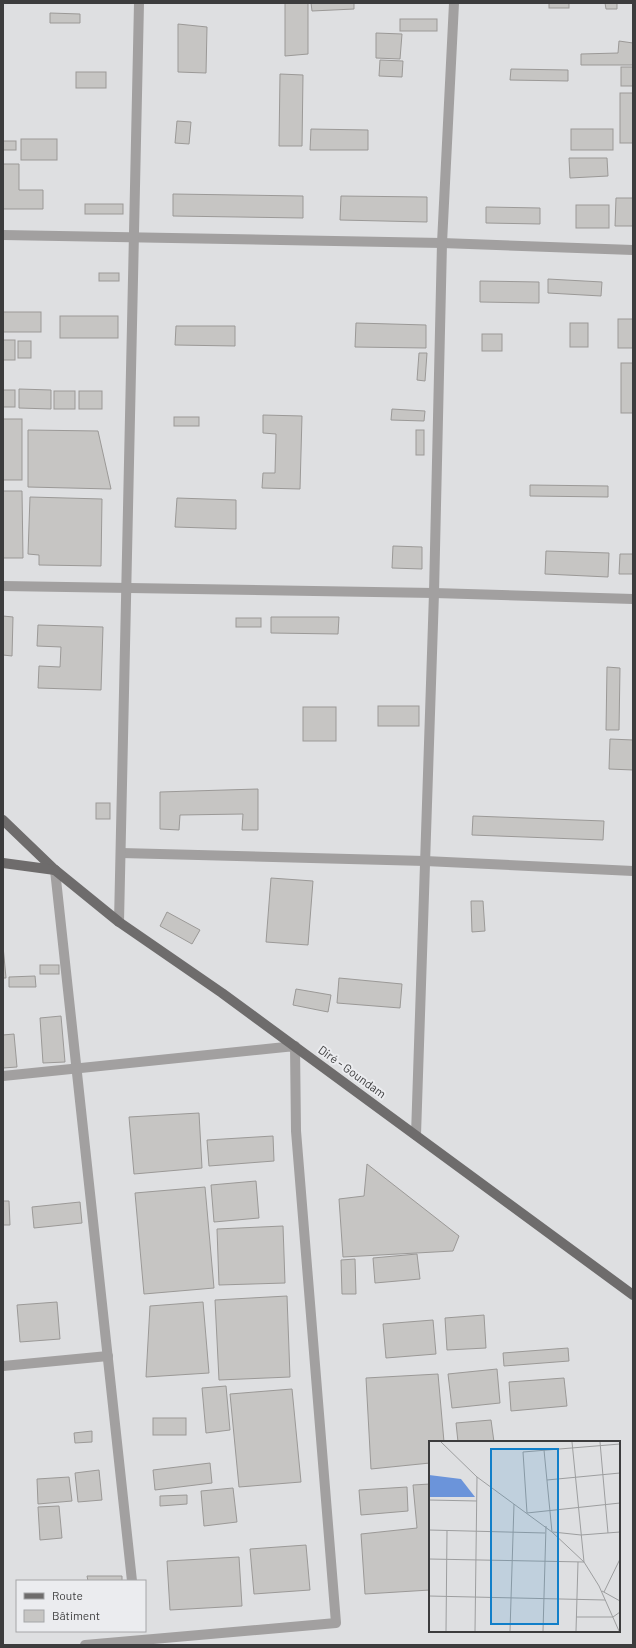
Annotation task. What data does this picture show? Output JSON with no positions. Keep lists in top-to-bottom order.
{
  "streets": {
    "main road": ["Diré - Goundam"]
  },
  "legend": ["Route", "Bâtiment"]
}
